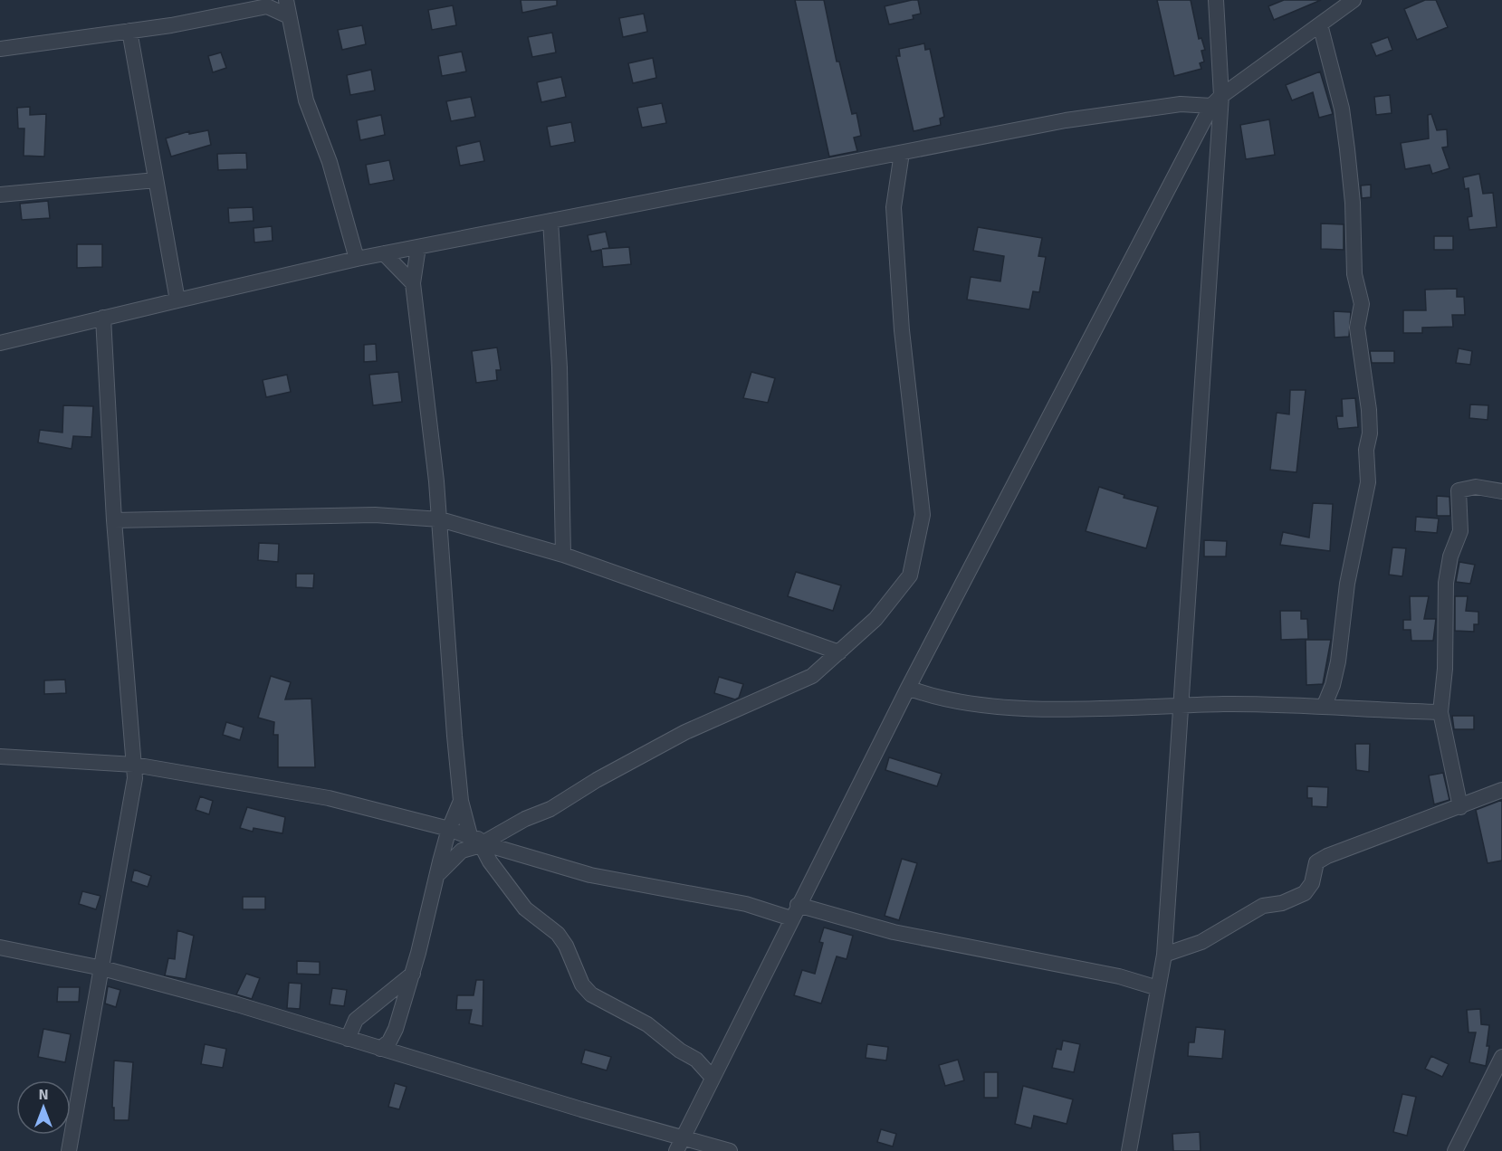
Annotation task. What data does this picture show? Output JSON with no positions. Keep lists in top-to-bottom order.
{
  "north": "top"
}
